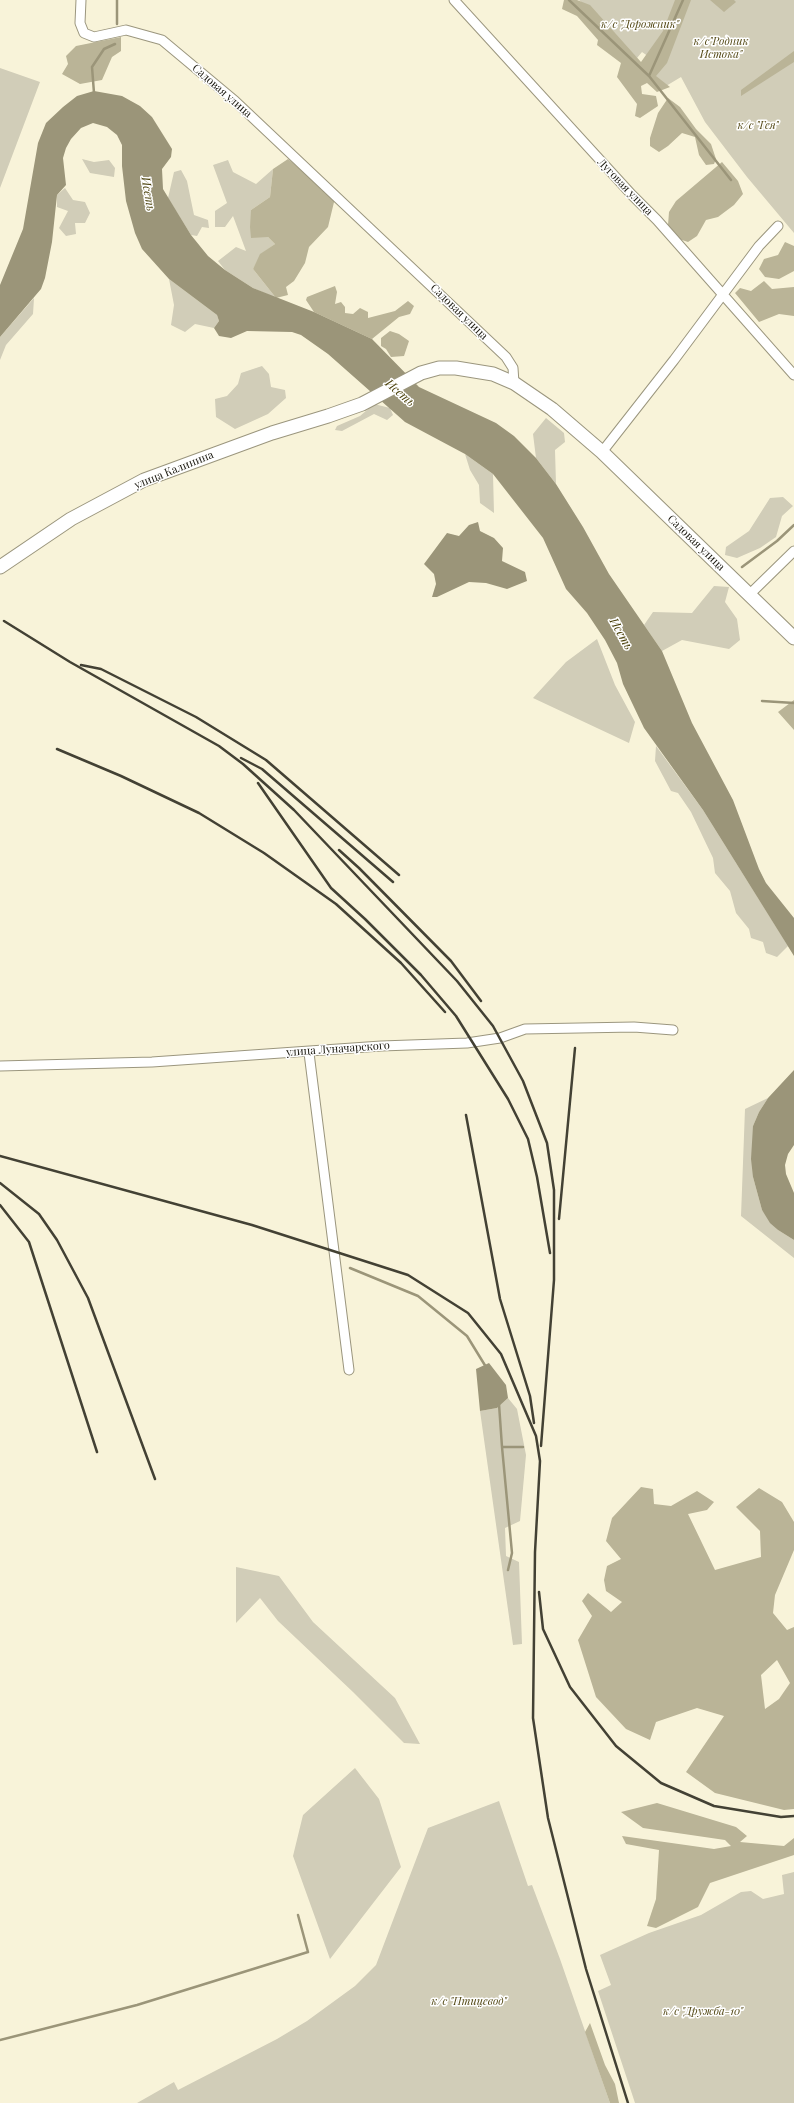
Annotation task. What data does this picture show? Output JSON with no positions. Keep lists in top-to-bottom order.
{
  "streets": {
    "main road": ["Садовая улица", "улица Калинина"],
    "street": ["Луговая улица", "улица Луначарского"]
  },
  "crossings": [
    ["Садовая улица", "улица Калинина"]
  ],
  "water": ["Исеть"],
  "parks": [
    "к/с \"Дорожник\"",
    "к/с\"Родник Истока\"",
    "к/с \"Гея\"",
    "к/с \"Птицевод\"",
    "к/с \"Дружба-10\""
  ]
}
